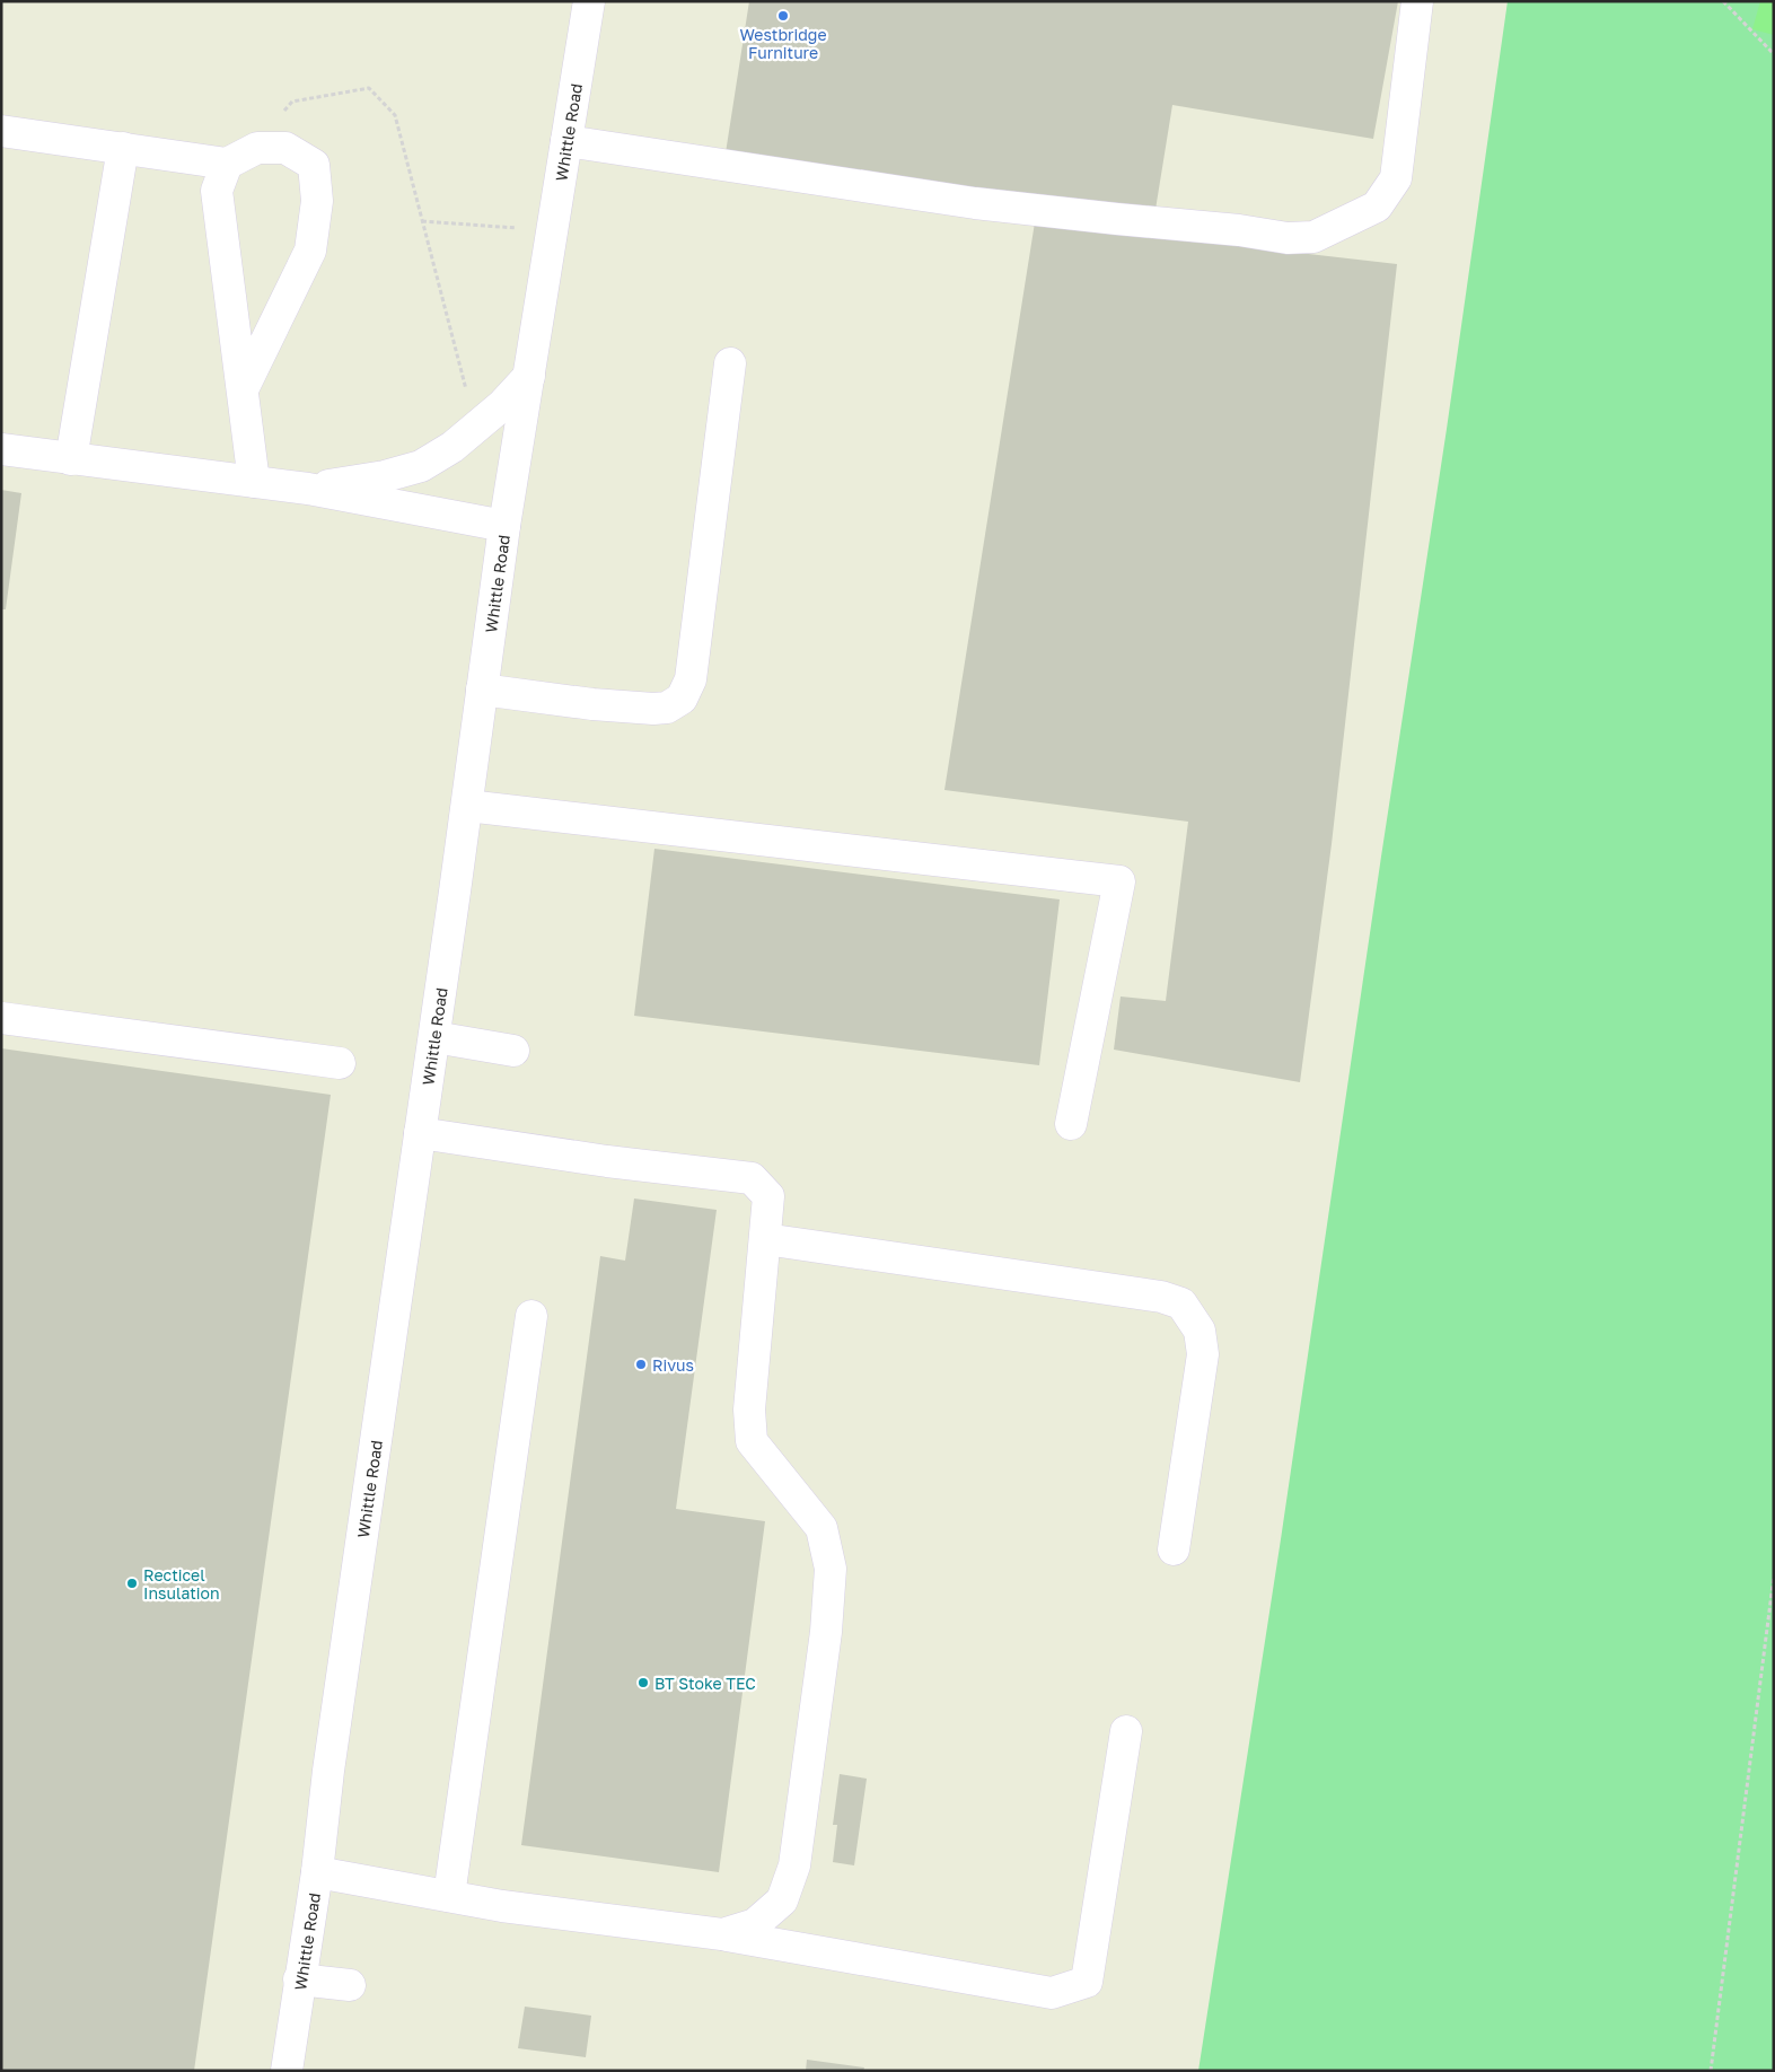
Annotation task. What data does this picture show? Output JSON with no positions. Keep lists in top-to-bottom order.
{
  "streets": {
    "street": ["Whittle Road"]
  },
  "places": [
    "Westbridge Furniture",
    "Rivus",
    "Recticel Insulation",
    "BT Stoke TEC"
  ]
}
